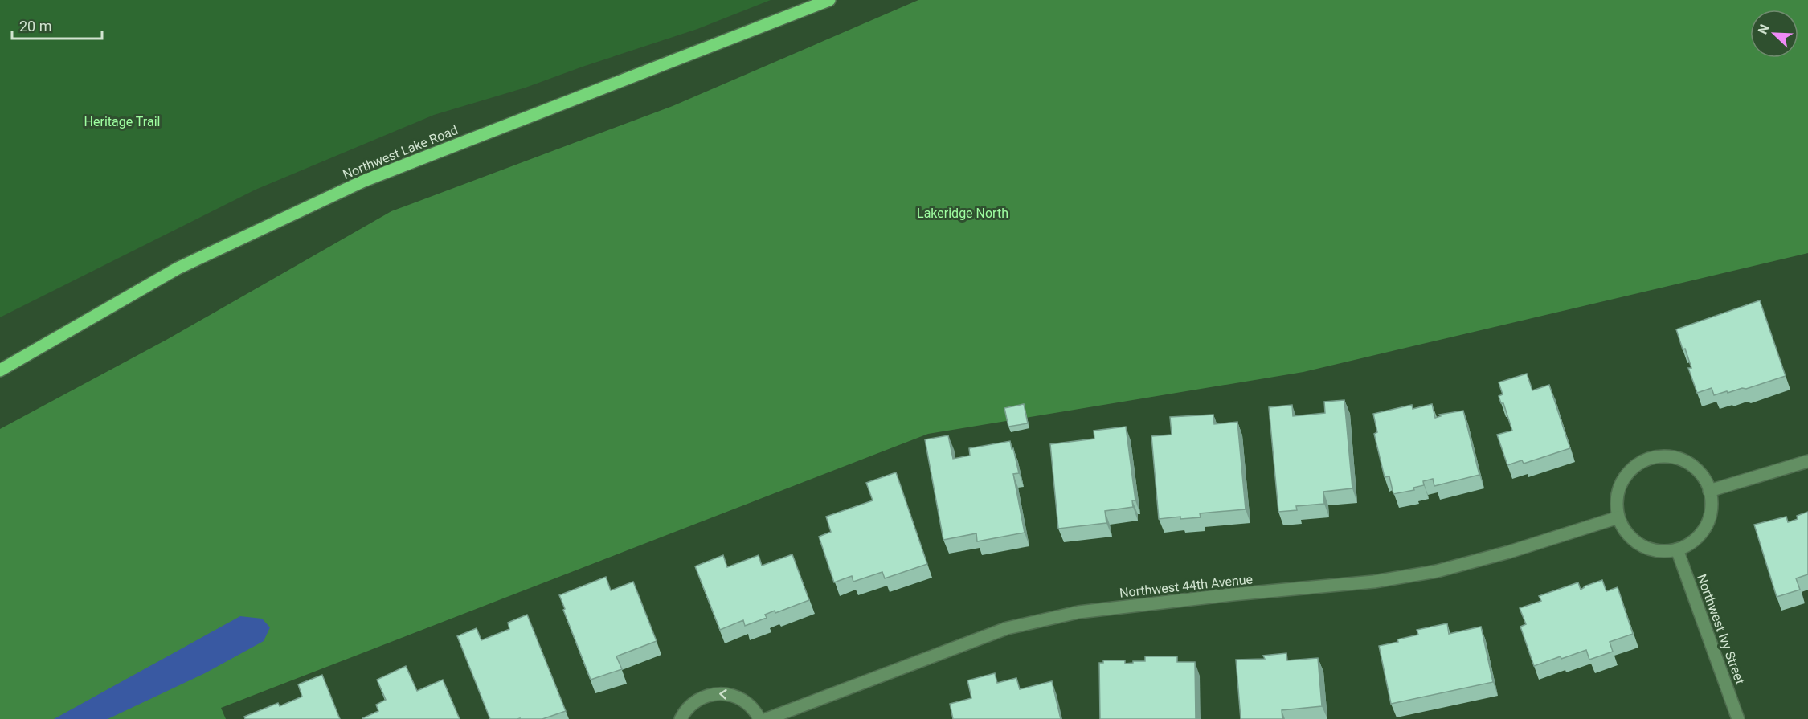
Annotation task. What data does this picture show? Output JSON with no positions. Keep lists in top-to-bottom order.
{
  "streets": {
    "main road": ["Northwest Lake Road"],
    "street": ["Northwest 44th Avenue", "Northwest Ivy Street"]
  },
  "crossings": [
    ["Northwest 44th Avenue", "Northwest Ivy Street"]
  ],
  "parks": ["Heritage Trail", "Lakeridge North"],
  "scale_bar": "20 m",
  "north": "top left"
}
